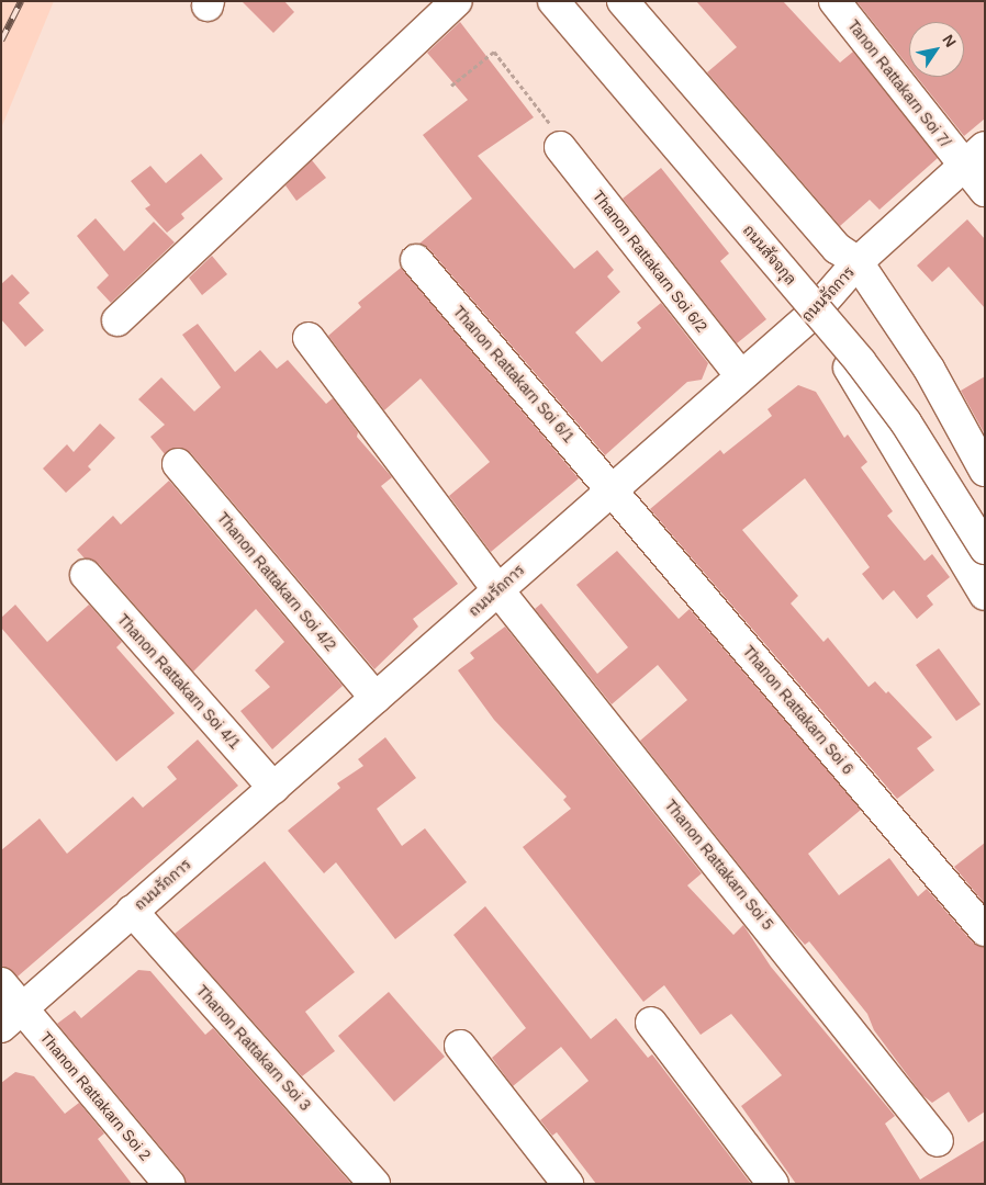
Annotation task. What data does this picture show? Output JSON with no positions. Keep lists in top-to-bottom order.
{
  "streets": {
    "street": [
      "Tanon Rattakarn Soi 7/",
      "ถนนสัจจกุล",
      "Thanon Rattakarn Soi 6/2",
      "ถนนรัถการ",
      "Thanon Rattakarn Soi 6/1",
      "Thanon Rattakarn Soi 4/2",
      "Thanon Rattakarn Soi 4/1",
      "Thanon Rattakarn Soi 6",
      "Thanon Rattakarn Soi 5",
      "Thanon Rattakarn Soi 3",
      "Thanon Rattakarn Soi 2"
    ]
  },
  "crossings": [
    ["Tanon Rattakarn Soi 7/", "ถนนรัถการ"],
    ["Thanon Rattakarn Soi 6/2", "ถนนรัถการ"],
    ["ถนนรัถการ", "Thanon Rattakarn Soi 6/1"],
    ["ถนนรัถการ", "Thanon Rattakarn Soi 4/2"],
    ["ถนนรัถการ", "Thanon Rattakarn Soi 4/1"],
    ["ถนนรัถการ", "Thanon Rattakarn Soi 6"],
    ["ถนนรัถการ", "Thanon Rattakarn Soi 5"],
    ["ถนนรัถการ", "Thanon Rattakarn Soi 3"],
    ["ถนนรัถการ", "Thanon Rattakarn Soi 2"],
    ["Thanon Rattakarn Soi 6/1", "Thanon Rattakarn Soi 6"]
  ],
  "north": "top right"
}
